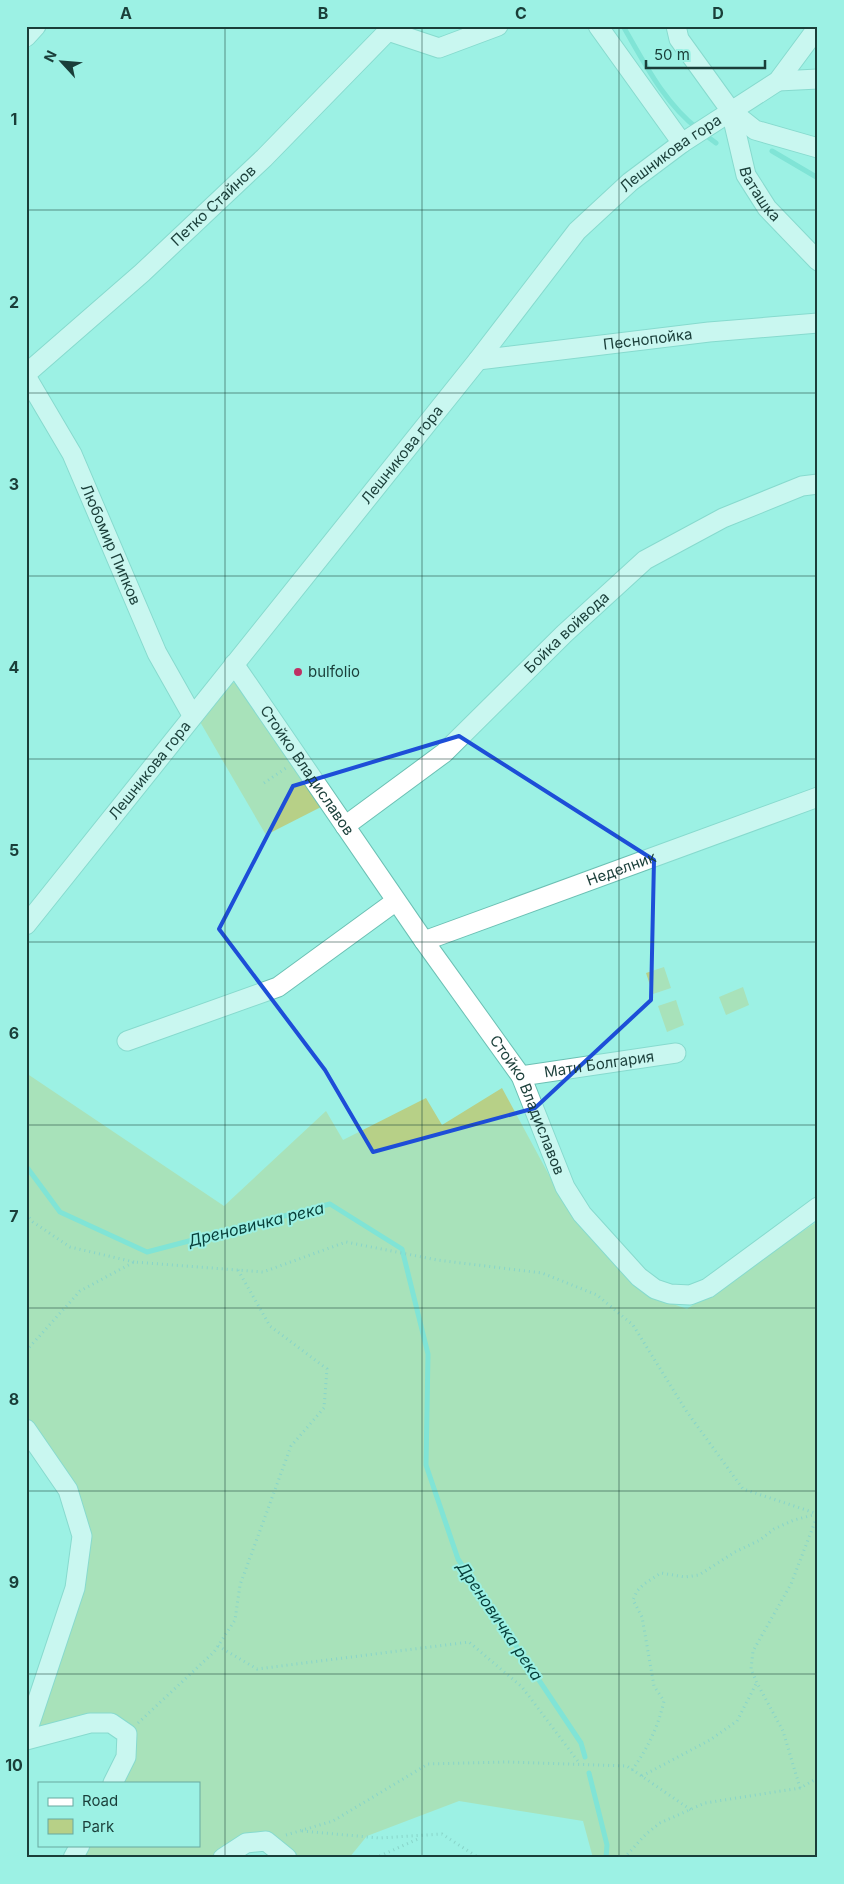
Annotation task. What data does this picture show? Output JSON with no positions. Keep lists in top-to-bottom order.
{
  "streets": {
    "street": [
      "Лешникова гора",
      "Ваташка",
      "Петко Стайнов",
      "Песнопойка",
      "Любомир Пипков",
      "Бойка войвода",
      "Стойко Владиславов",
      "Неделник",
      "Мати Болгария"
    ]
  },
  "crossings": [
    ["Лешникова гора", "Ваташка"],
    ["Лешникова гора", "Песнопойка"],
    ["Лешникова гора", "Любомир Пипков"],
    ["Лешникова гора", "Стойко Владиславов"],
    ["Петко Стайнов", "Любомир Пипков"],
    ["Бойка войвода", "Стойко Владиславов"],
    ["Стойко Владиславов", "Неделник"],
    ["Стойко Владиславов", "Мати Болгария"]
  ],
  "water": ["Дреновичка река"],
  "places": ["bulfolio"],
  "legend": ["Road", "Park"],
  "scale_bar": "50 m",
  "north": "top left",
  "grid": {
    "columns": [
      "A",
      "B",
      "C",
      "D"
    ],
    "rows": [
      "1",
      "2",
      "3",
      "4",
      "5",
      "6",
      "7",
      "8",
      "9",
      "10"
    ]
  }
}
